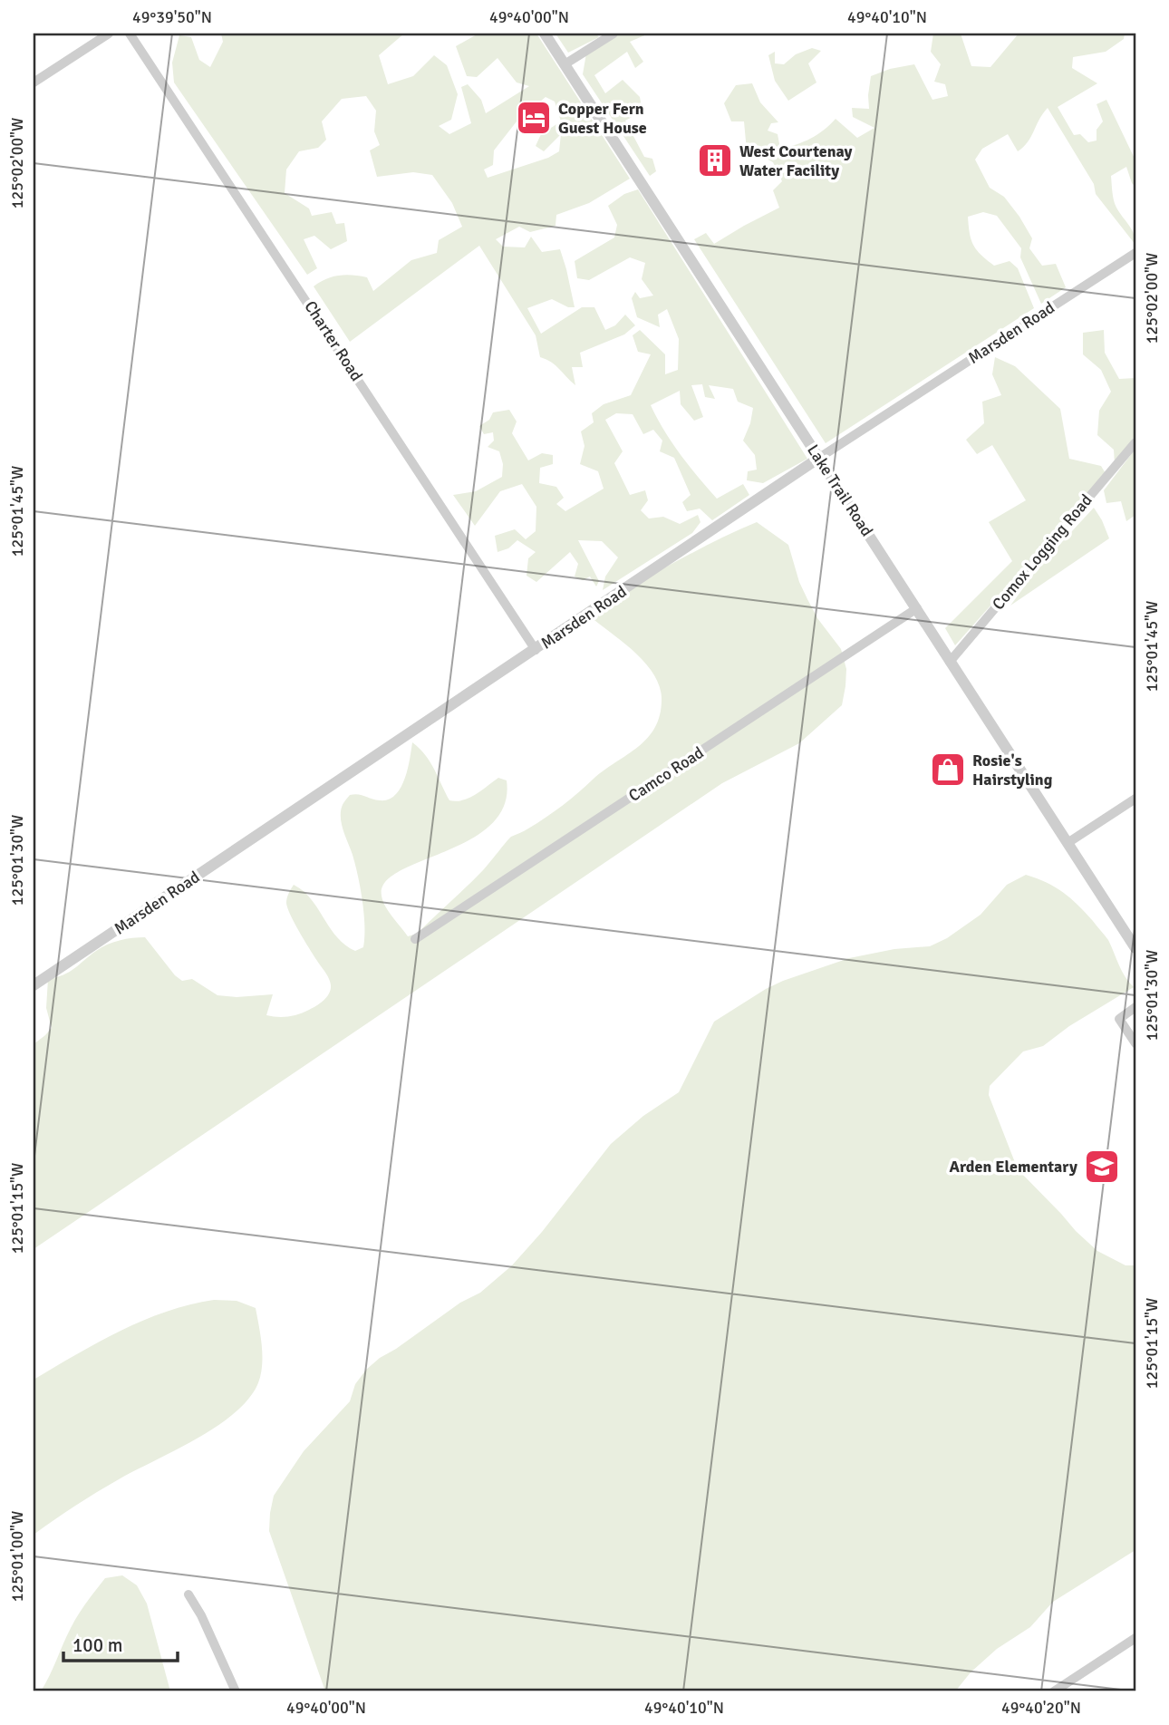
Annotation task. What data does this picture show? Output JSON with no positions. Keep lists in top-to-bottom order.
{
  "streets": {
    "street": [
      "Marsden Road",
      "Charter Road",
      "Lake Trail Road",
      "Comox Logging Road",
      "Camco Road"
    ]
  },
  "crossings": [
    ["Marsden Road", "Charter Road"],
    ["Marsden Road", "Lake Trail Road"],
    ["Lake Trail Road", "Comox Logging Road"],
    ["Lake Trail Road", "Camco Road"]
  ],
  "places": {
    "hotel": ["Copper Fern Guest House"],
    "building": ["West Courtenay Water Facility"],
    "shop": ["Rosie's Hairstyling"],
    "school or university": ["Arden Elementary"]
  },
  "scale_bar": "100 m",
  "coordinates": [
    "49°39'50\"N",
    "49°40'00\"N",
    "49°40'10\"N",
    "125°02'00\"W",
    "125°01'45\"W",
    "125°01'30\"W",
    "125°01'15\"W",
    "125°01'00\"W",
    "49°40'20\"N"
  ]
}
